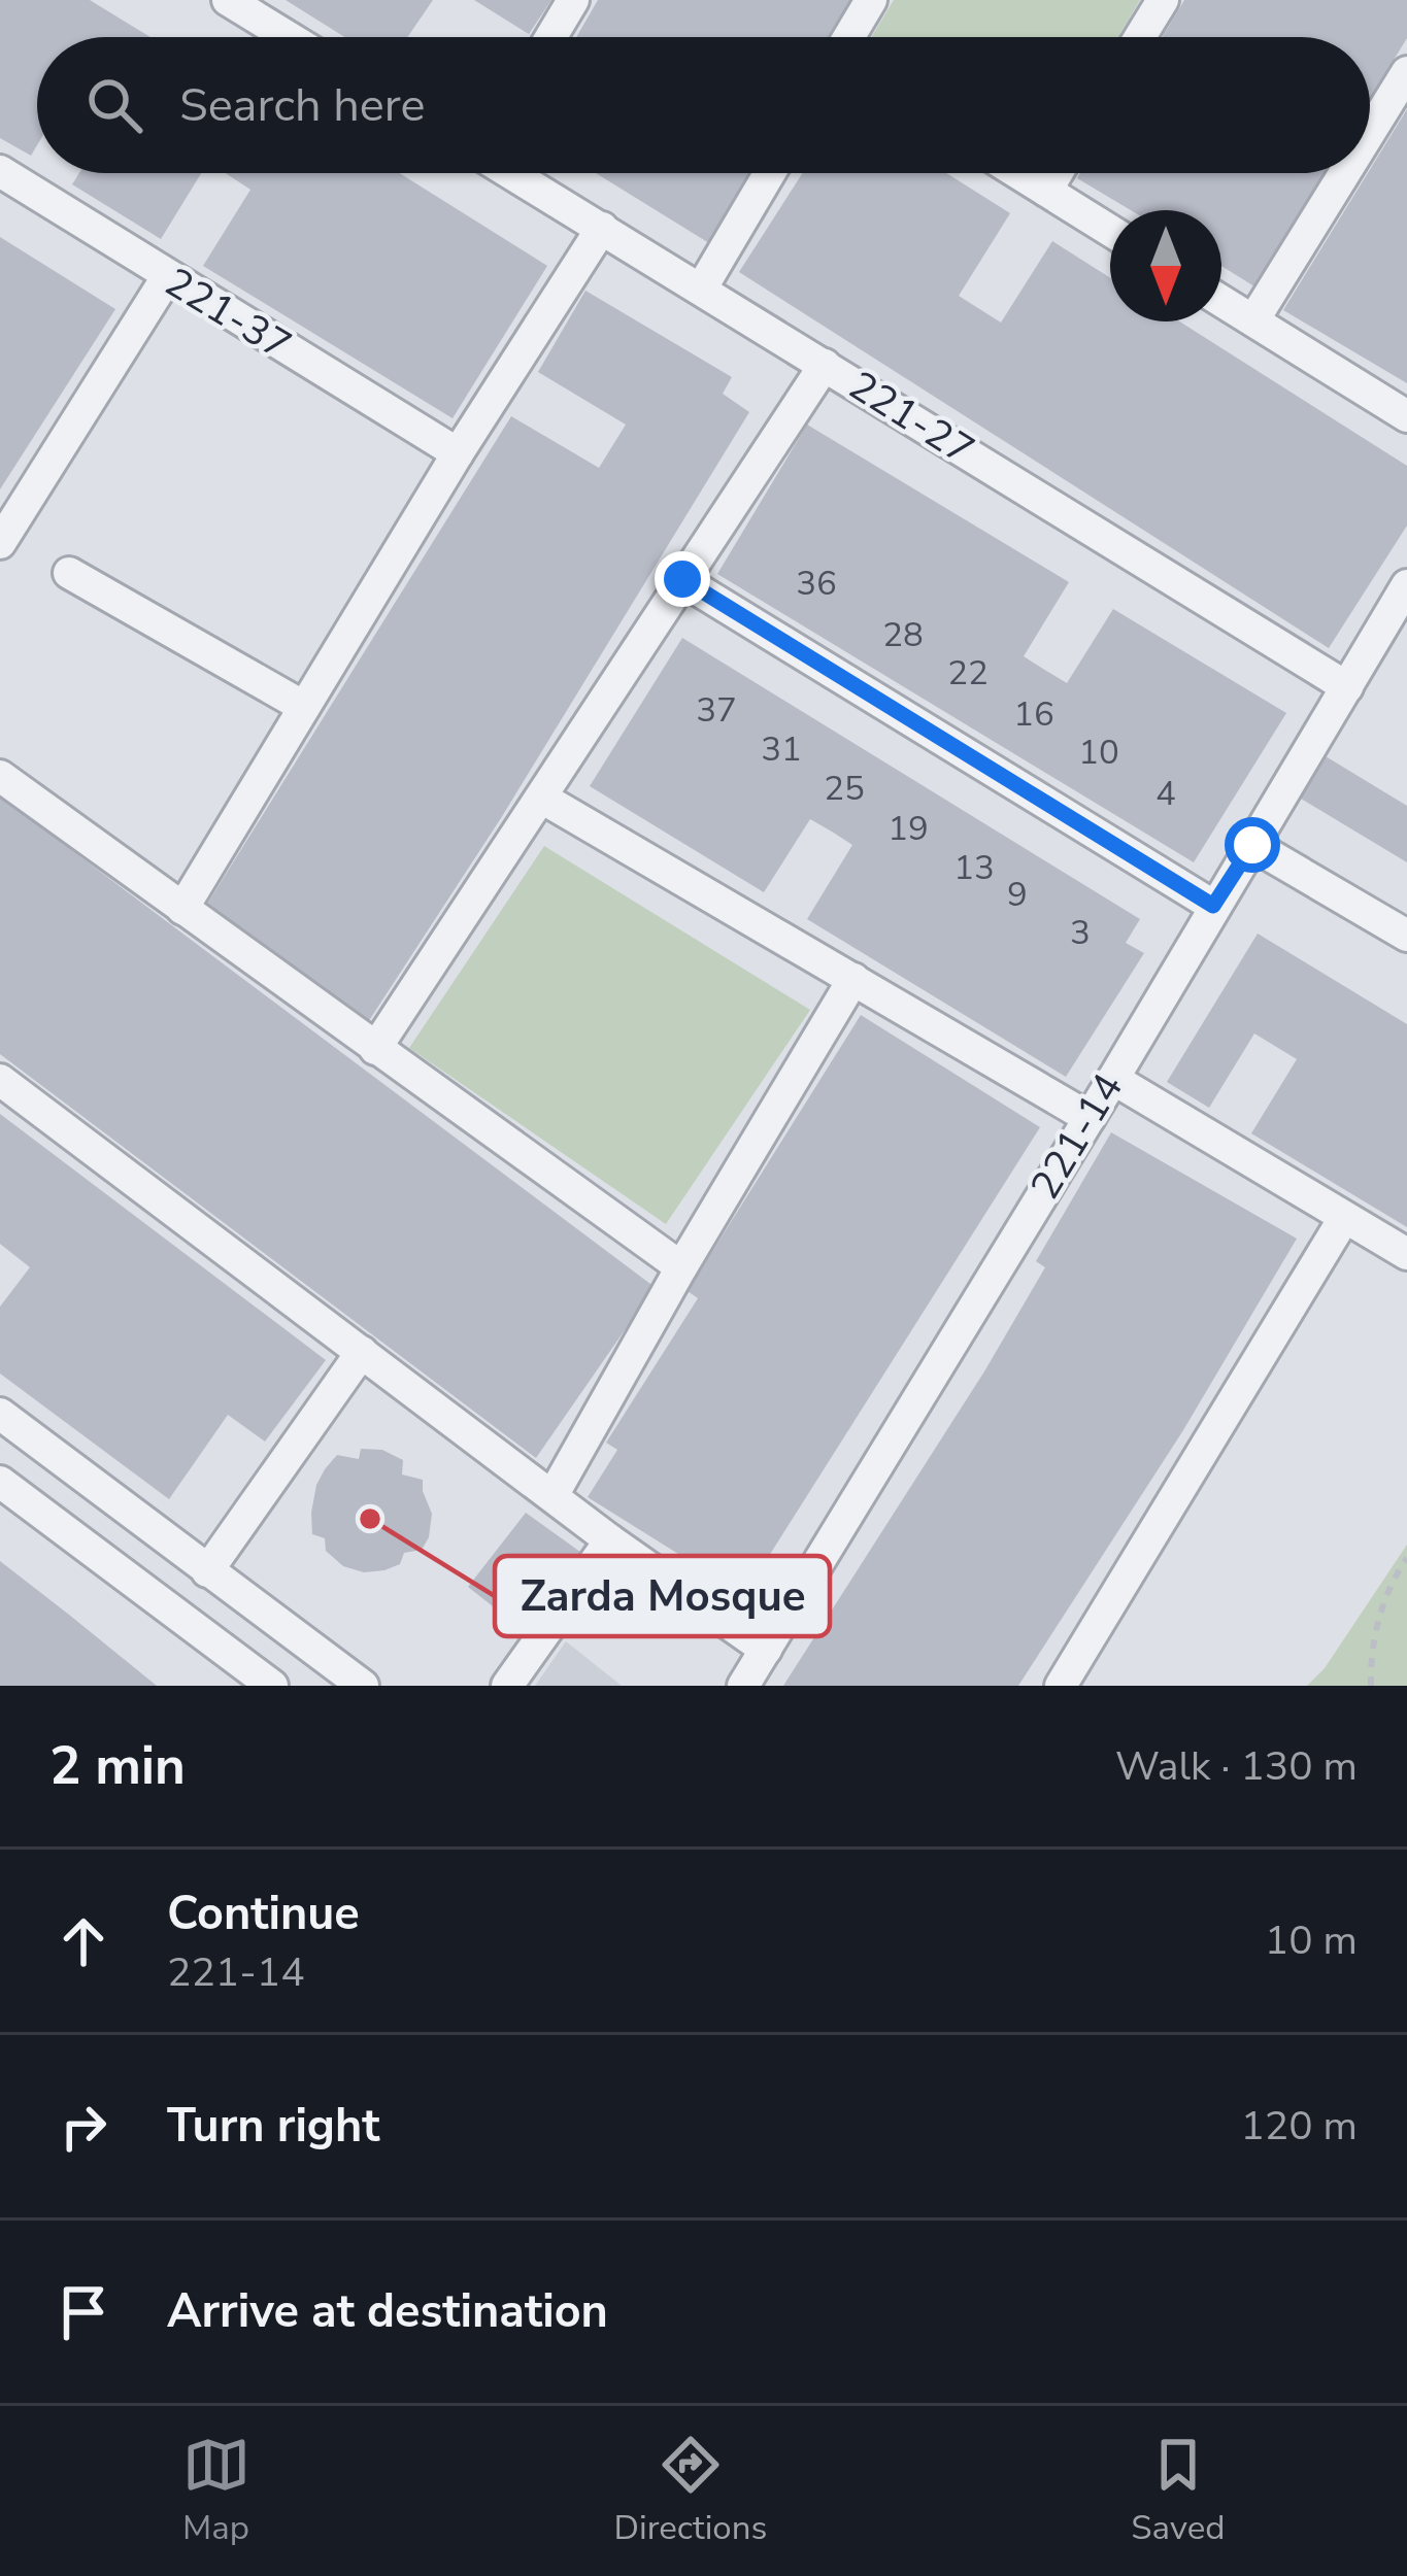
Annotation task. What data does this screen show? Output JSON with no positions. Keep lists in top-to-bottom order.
{
  "streets": {
    "street": ["221-37", "221-27", "221-14"]
  },
  "crossings": [
    ["221-27", "221-14"]
  ],
  "places": ["Zarda Mosque"],
  "house_numbers": [
    "36",
    "28",
    "22",
    "37",
    "16",
    "31",
    "10",
    "25",
    "4",
    "19",
    "13",
    "9",
    "3"
  ],
  "north": "bottom",
  "page": {
    "search": "Search here",
    "heading": ["2 min", "Walk · 130 m"],
    "list": [
      ["Continue", "221-14", "10 m"],
      ["Turn right", "120 m"],
      "Arrive at destination"
    ],
    "nav": ["Map", "Directions", "Saved"]
  }
}
